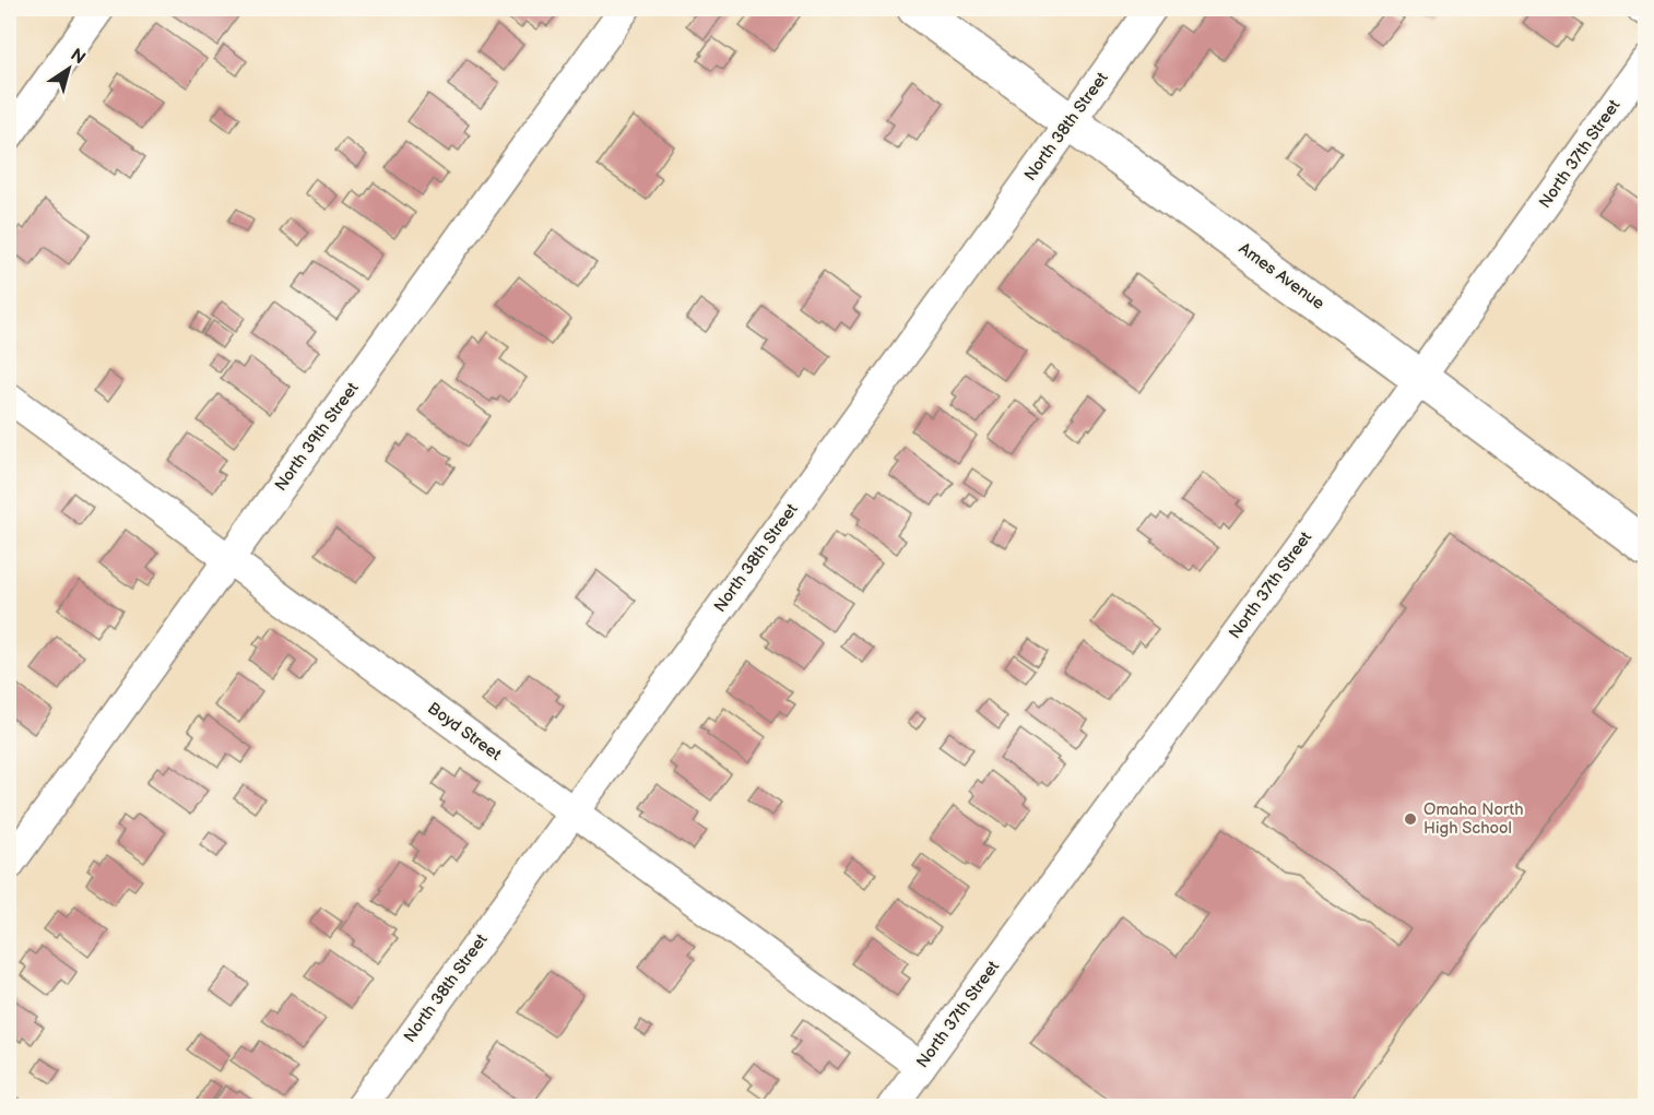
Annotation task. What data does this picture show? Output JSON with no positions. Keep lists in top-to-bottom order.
{
  "streets": {
    "main road": ["Ames Avenue"],
    "street": [
      "North 38th Street",
      "North 37th Street",
      "North 39th Street",
      "Boyd Street"
    ]
  },
  "crossings": [
    ["North 38th Street", "Ames Avenue"],
    ["North 38th Street", "Boyd Street"],
    ["North 37th Street", "Ames Avenue"],
    ["North 37th Street", "Boyd Street"],
    ["North 39th Street", "Boyd Street"]
  ],
  "places": ["Omaha North High School"],
  "north": "top right"
}
